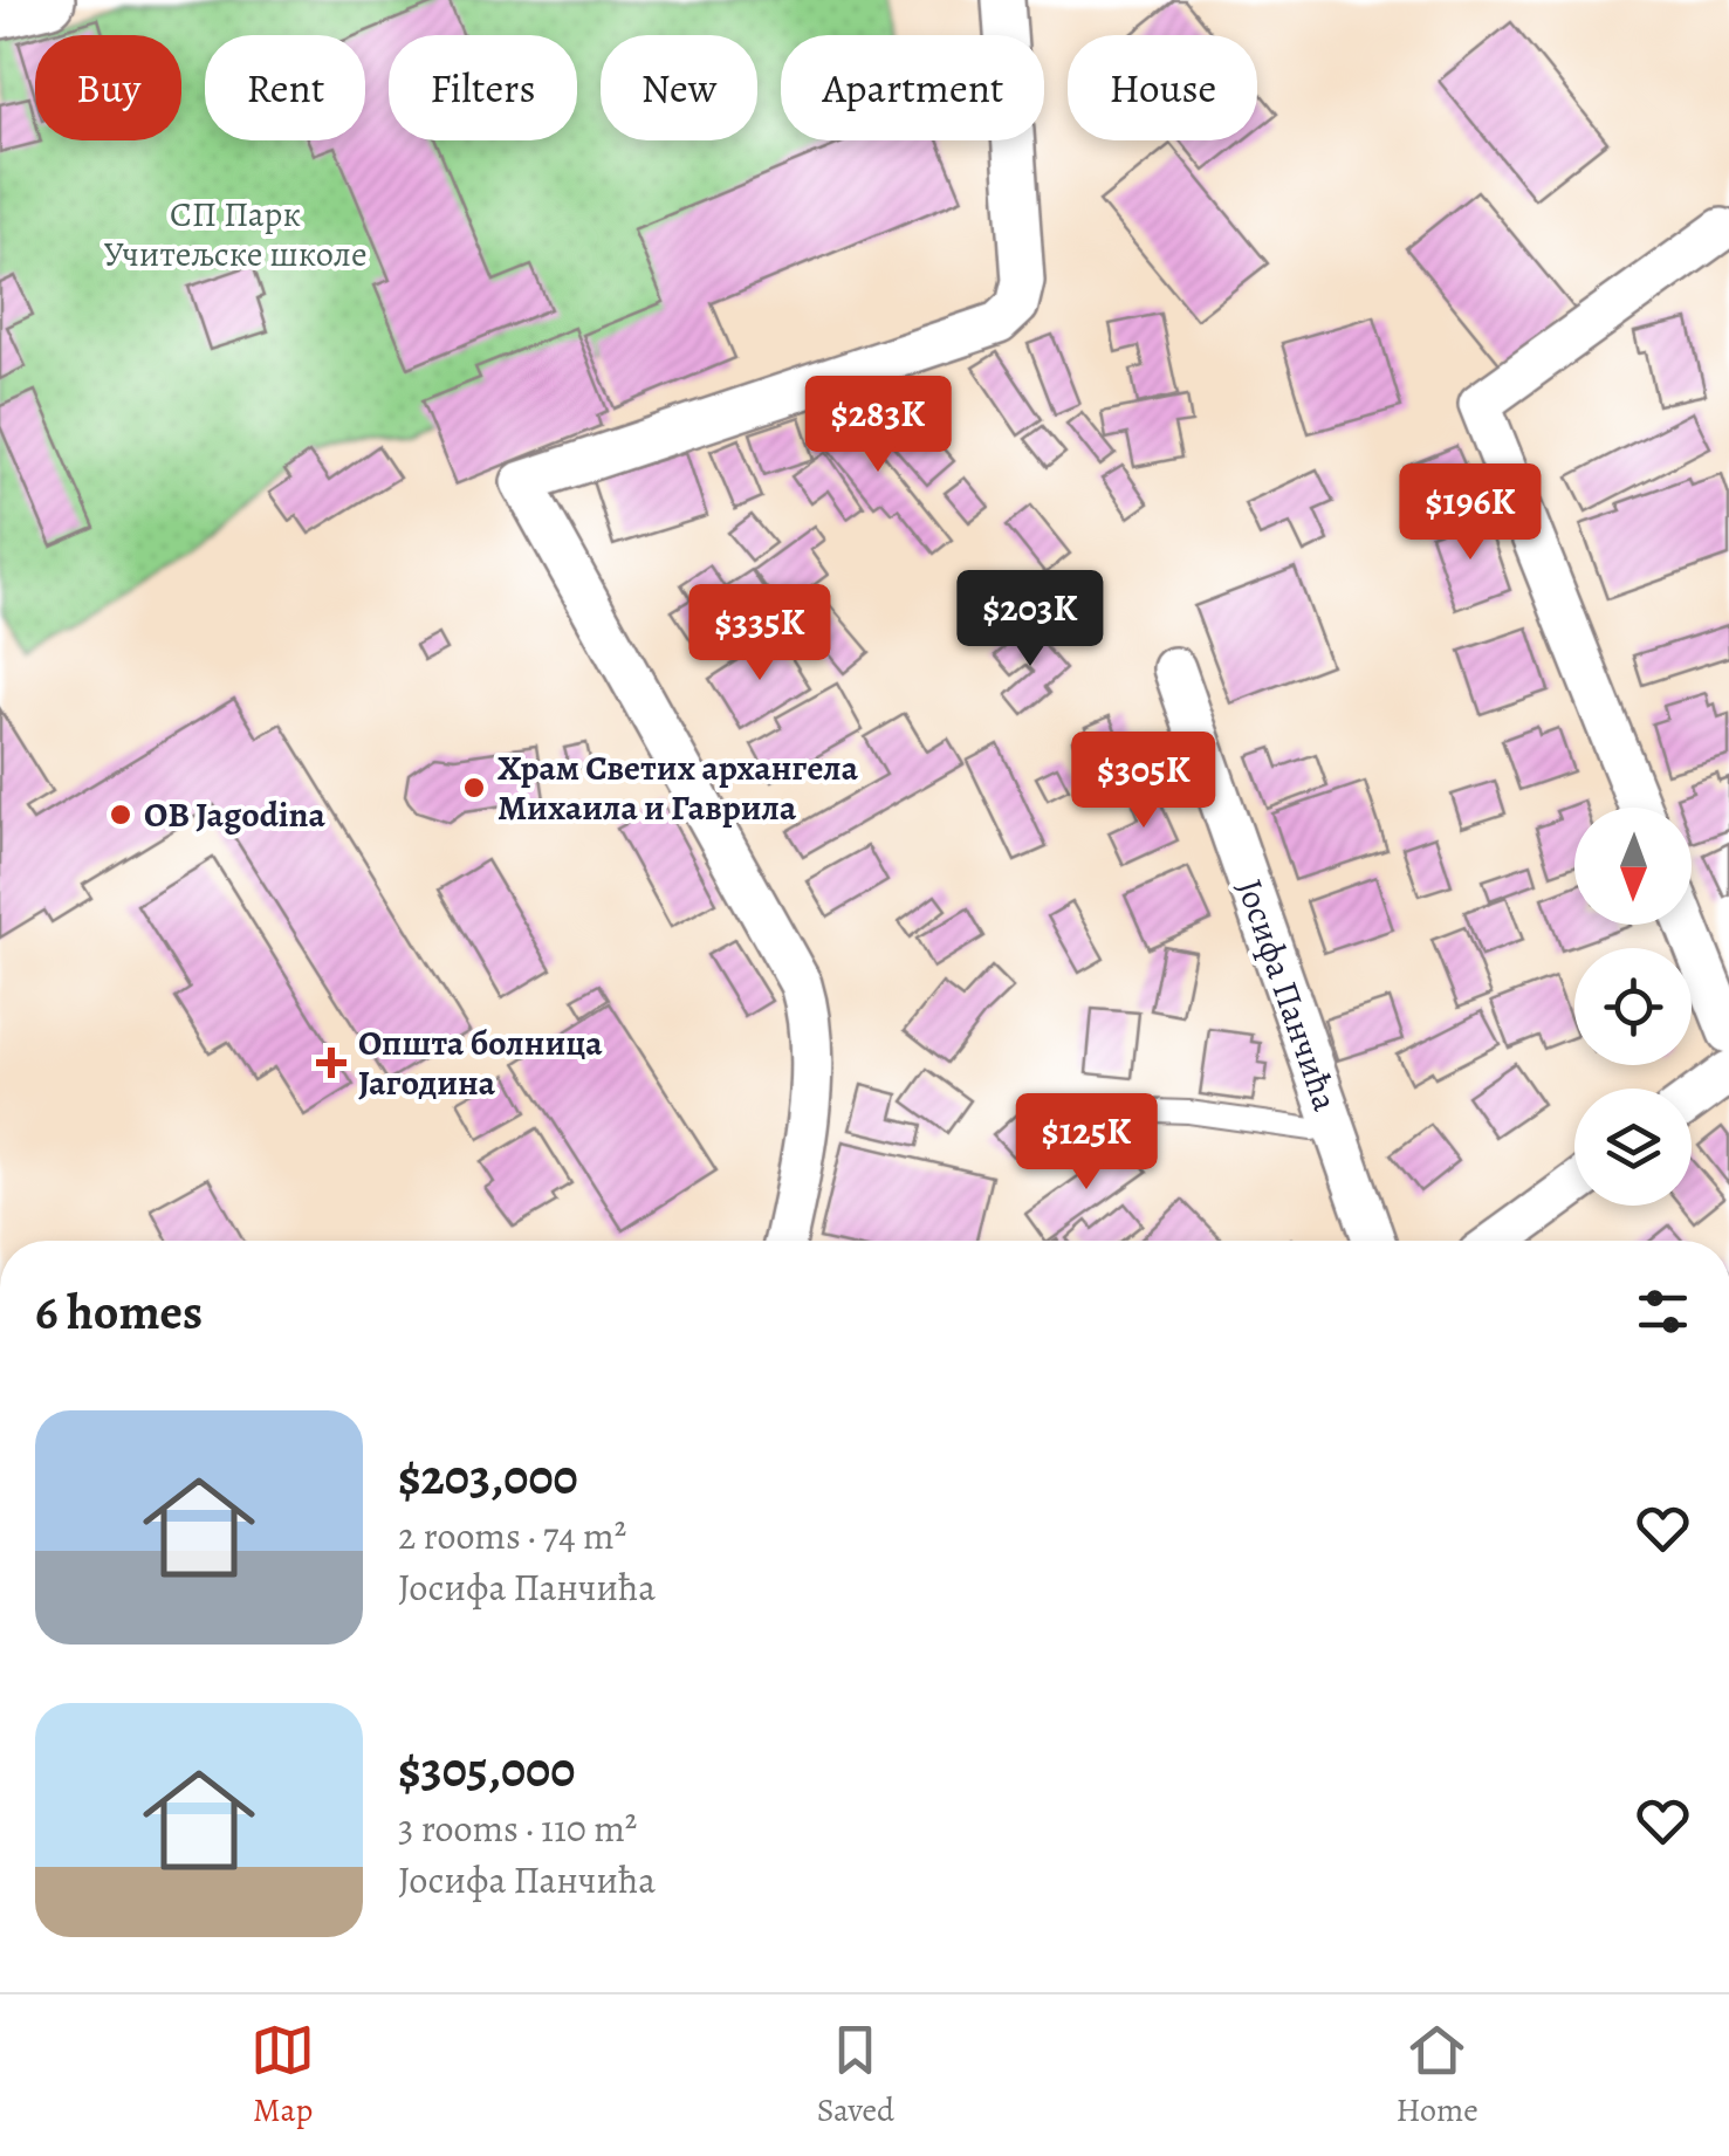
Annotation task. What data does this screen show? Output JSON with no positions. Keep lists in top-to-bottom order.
{
  "streets": {
    "street": ["Јосифа Панчића"]
  },
  "parks": ["СП Парк Учитељске школе"],
  "places": {
    "other": ["Храм Светих архангела Михаила и Гаврила", "OB Jagodina"],
    "health": ["Општа болница Јагодина"]
  },
  "north": "bottom",
  "page": {
    "chip": [
      "Buy",
      "Rent",
      "Filters",
      "New",
      "Apartment",
      "House"
    ],
    "price": [
      "$283K",
      "$196K",
      "$203K",
      "$335K",
      "$305K",
      "$125K"
    ],
    "heading": "6 homes",
    "list": [
      {
        "name": "$203,000",
        "note": "2 rooms · 74 m² · Јосифа Панчића"
      },
      {
        "name": "$305,000",
        "note": "3 rooms · 110 m² · Јосифа Панчића"
      }
    ],
    "tabs": ["Map", "Saved", "Home"]
  }
}
